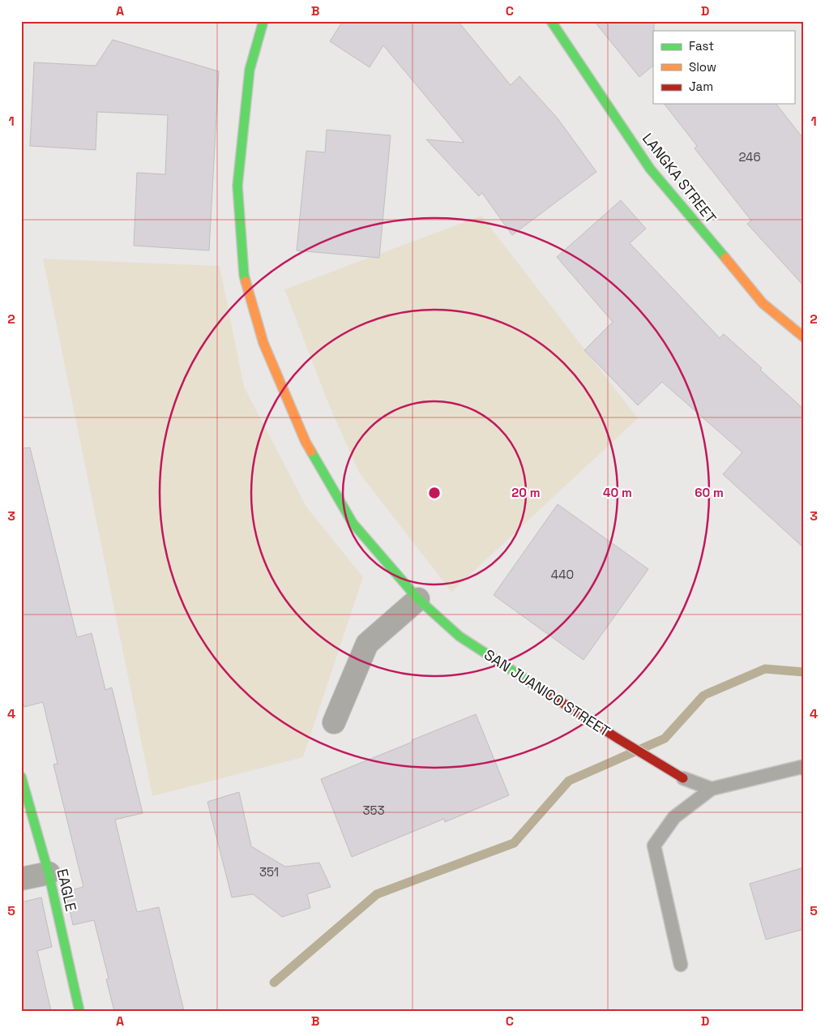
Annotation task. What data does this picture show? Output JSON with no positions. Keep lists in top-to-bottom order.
{
  "streets": {
    "street": ["LANGKA STREET", "SAN JUANICO STREET", "EAGLE"]
  },
  "house_numbers": [
    "246",
    "440",
    "353",
    "351"
  ],
  "legend": ["Fast", "Slow", "Jam"],
  "grid": {
    "columns": [
      "A",
      "B",
      "C",
      "D"
    ],
    "rows": [
      "1",
      "2",
      "3",
      "4",
      "5"
    ]
  },
  "rings": ["20 m", "40 m", "60 m"]
}
